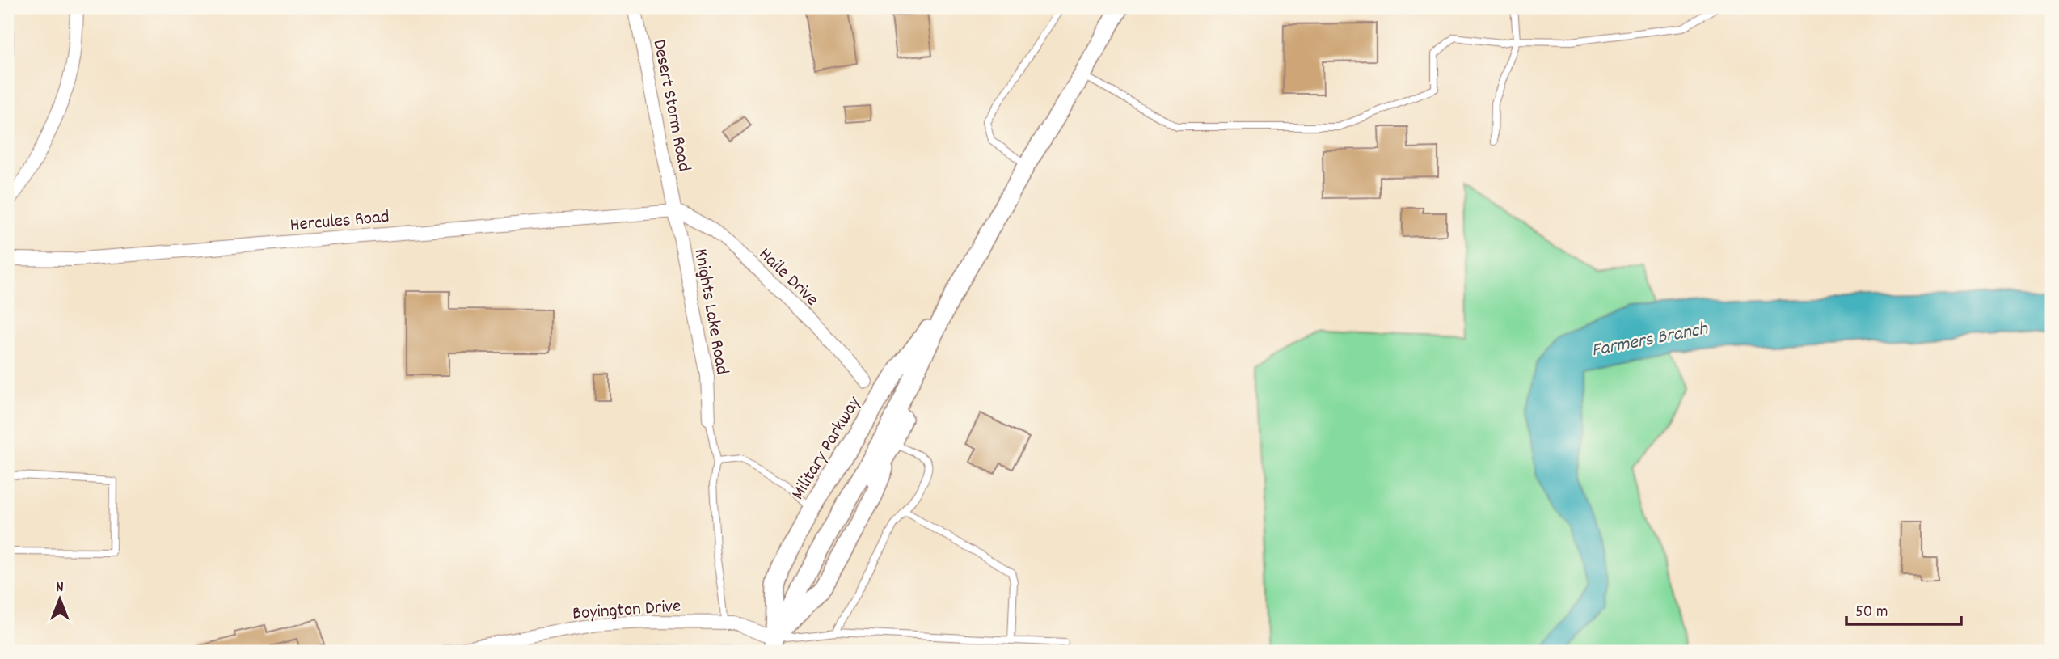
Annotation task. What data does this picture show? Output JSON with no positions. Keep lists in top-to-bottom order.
{
  "streets": {
    "street": [
      "Desert Storm Road",
      "Hercules Road",
      "Haile Drive",
      "Knights Lake Road",
      "Military Parkway",
      "Boyington Drive"
    ]
  },
  "crossings": [
    ["Desert Storm Road", "Hercules Road"],
    ["Desert Storm Road", "Haile Drive"],
    ["Desert Storm Road", "Knights Lake Road"],
    ["Hercules Road", "Haile Drive"],
    ["Hercules Road", "Knights Lake Road"],
    ["Haile Drive", "Knights Lake Road"],
    ["Military Parkway", "Boyington Drive"]
  ],
  "water": ["Farmers Branch"],
  "scale_bar": "50 m",
  "north": "top"
}
